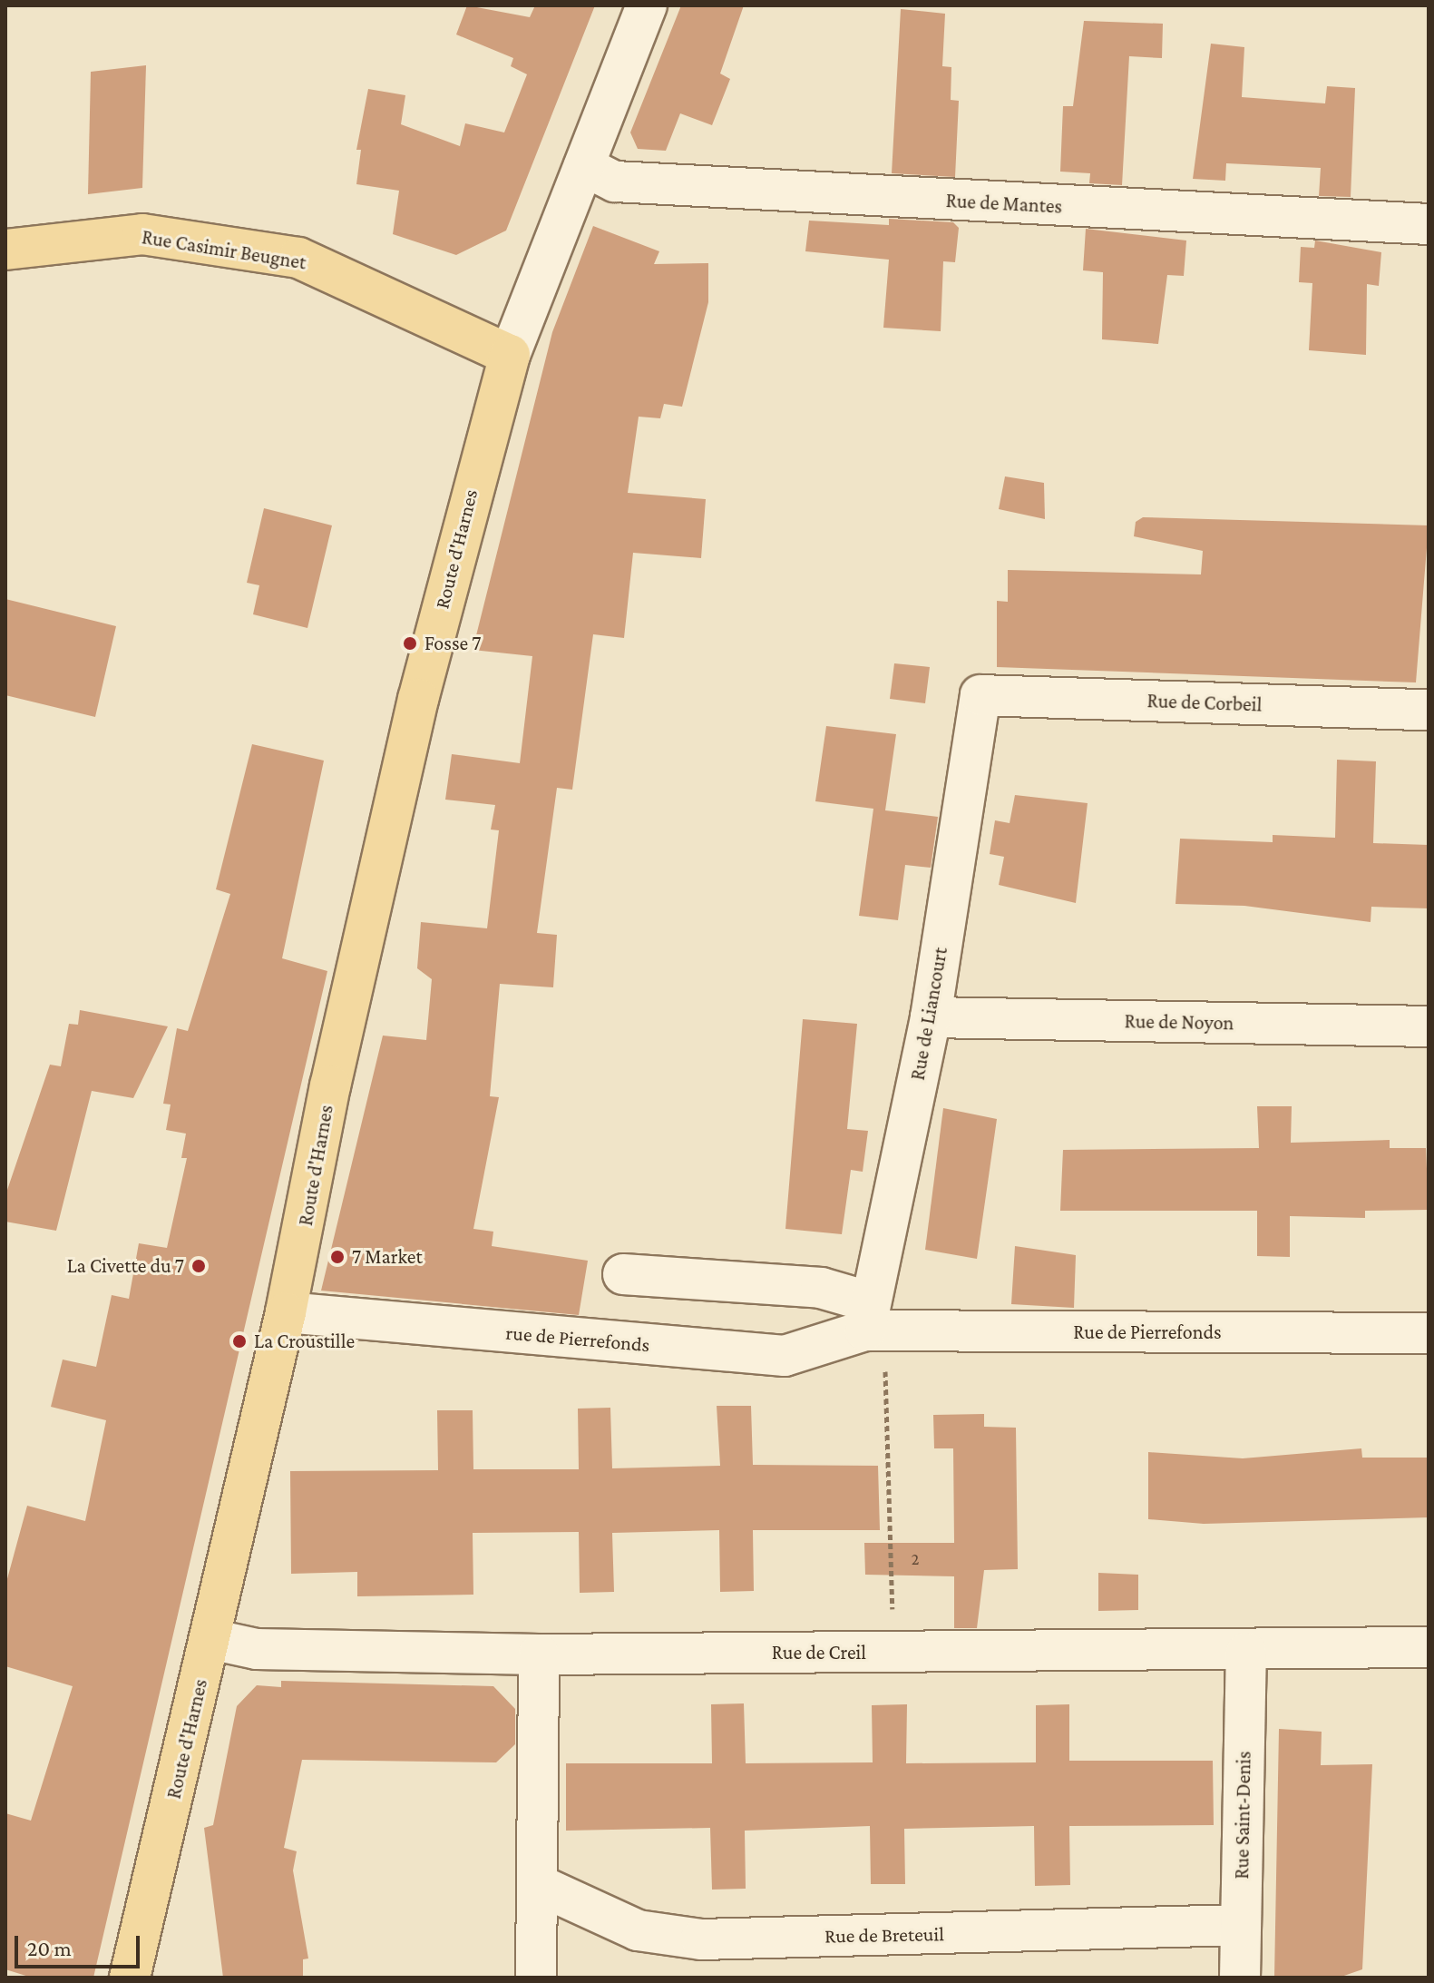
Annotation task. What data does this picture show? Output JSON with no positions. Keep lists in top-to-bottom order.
{
  "streets": {
    "main road": ["Rue Casimir Beugnet", "Route d'Harnes"],
    "street": [
      "Rue de Mantes",
      "Rue de Corbeil",
      "Rue de Liancourt",
      "Rue de Noyon",
      "Rue de Pierrefonds",
      "rue de Pierrefonds",
      "Rue de Creil",
      "Rue Saint-Denis",
      "Rue de Breteuil"
    ]
  },
  "crossings": [
    ["Rue Casimir Beugnet", "Route d'Harnes"],
    ["Route d'Harnes", "rue de Pierrefonds"],
    ["Route d'Harnes", "Rue de Creil"],
    ["Rue de Corbeil", "Rue de Liancourt"],
    ["Rue de Liancourt", "Rue de Noyon"],
    ["Rue de Liancourt", "Rue de Pierrefonds"],
    ["Rue de Liancourt", "rue de Pierrefonds"],
    ["Rue de Pierrefonds", "rue de Pierrefonds"],
    ["Rue de Creil", "Rue Saint-Denis"],
    ["Rue Saint-Denis", "Rue de Breteuil"]
  ],
  "places": [
    "Fosse 7",
    "7 Market",
    "La Civette du 7",
    "La Croustille"
  ],
  "house_numbers": ["2"],
  "scale_bar": "20 m"
}
